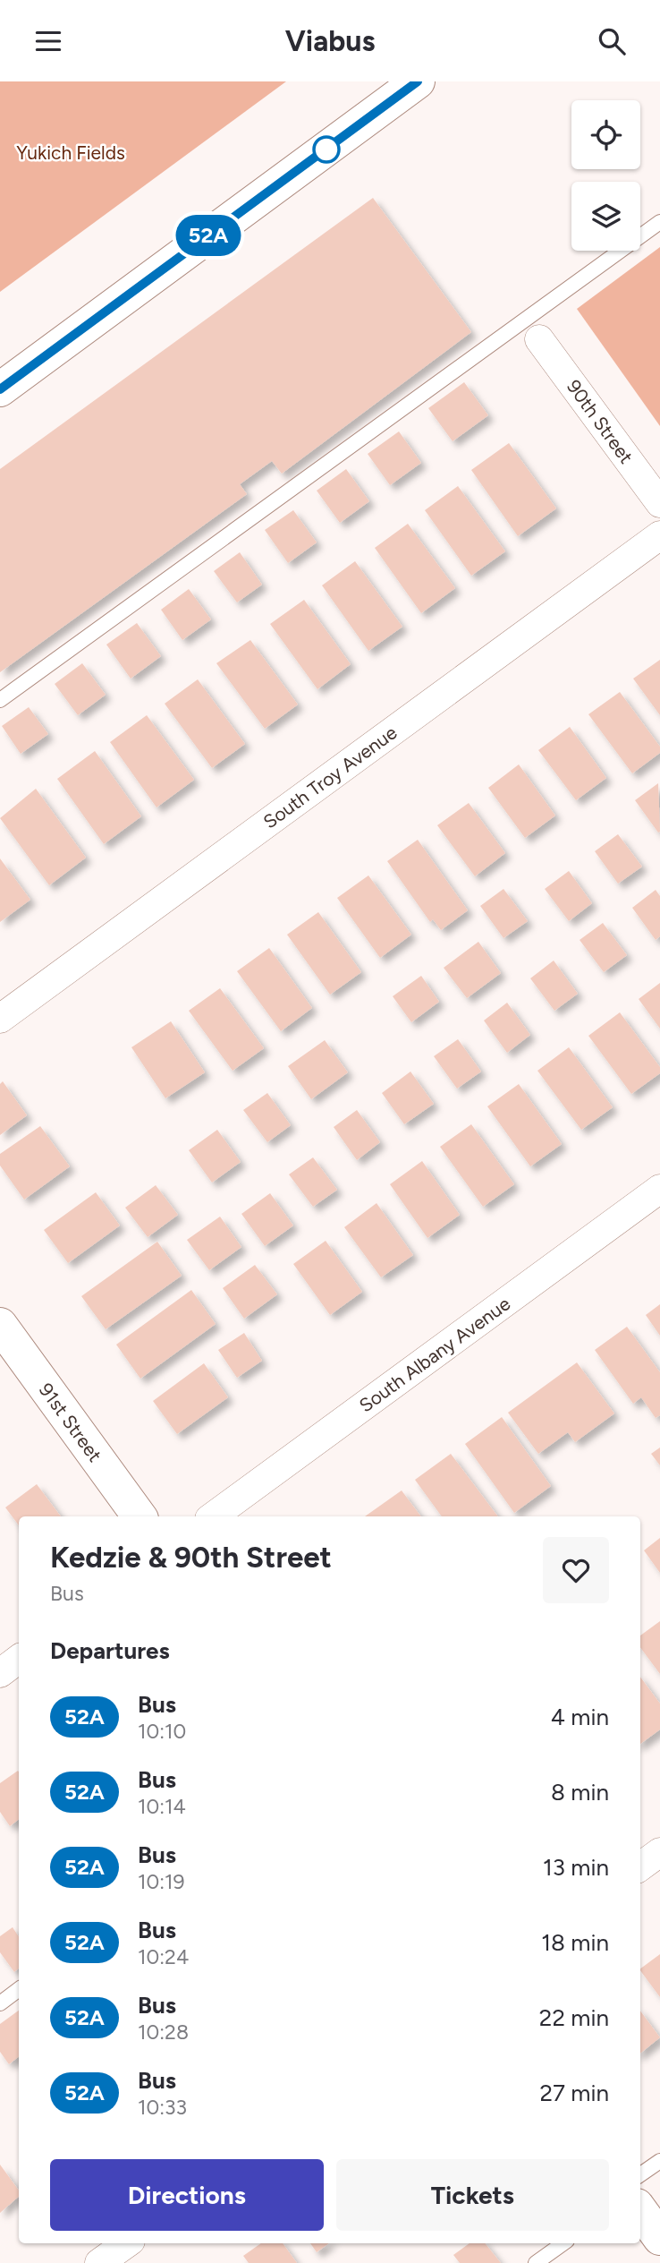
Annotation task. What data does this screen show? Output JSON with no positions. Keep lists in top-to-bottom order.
{
  "streets": {
    "main road": ["91st Street"],
    "street": ["90th Street", "South Troy Avenue", "South Albany Avenue"]
  },
  "parks": ["Yukich Fields"],
  "lines": ["bus line 52A"],
  "page": {
    "header": "Viabus",
    "on_map": "52A",
    "heading": [
      ["Kedzie & 90th Street", "Bus"],
      "Departures"
    ],
    "list": [
      {
        "mark": "52A",
        "name": "Bus",
        "note": "10:10",
        "value": "4 min"
      },
      {
        "mark": "52A",
        "name": "Bus",
        "note": "10:14",
        "value": "8 min"
      },
      {
        "mark": "52A",
        "name": "Bus",
        "note": "10:19",
        "value": "13 min"
      },
      {
        "mark": "52A",
        "name": "Bus",
        "note": "10:24",
        "value": "18 min"
      },
      {
        "mark": "52A",
        "name": "Bus",
        "note": "10:28",
        "value": "22 min"
      },
      {
        "mark": "52A",
        "name": "Bus",
        "note": "10:33",
        "value": "27 min"
      }
    ],
    "buttons": ["Directions", "Tickets"]
  }
}
